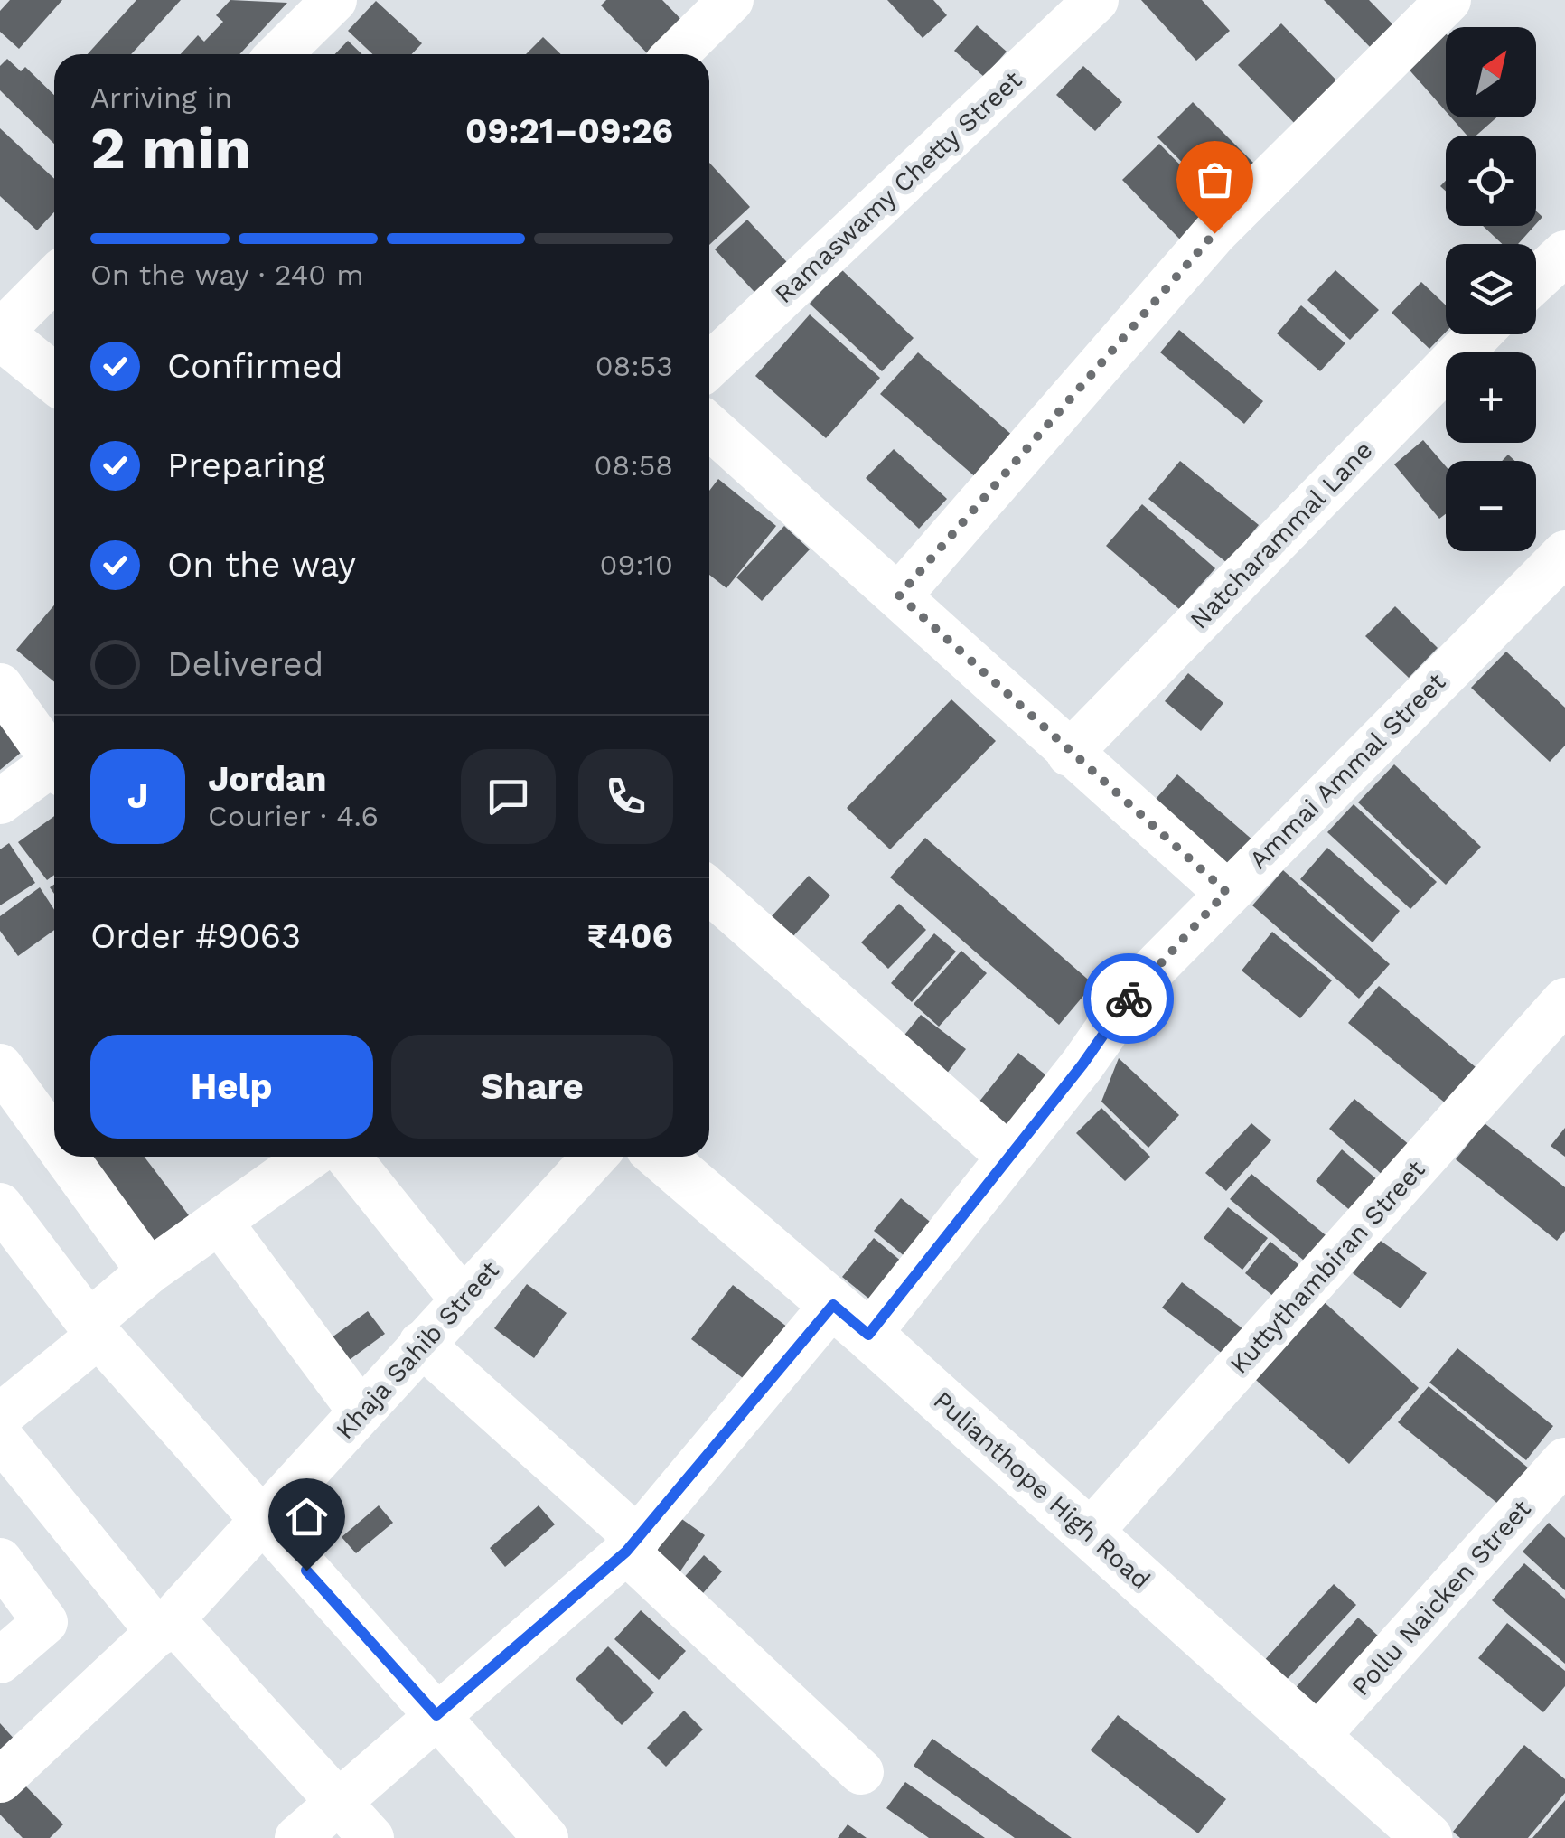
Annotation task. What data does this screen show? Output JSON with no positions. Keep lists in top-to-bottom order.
{
  "streets": {
    "main road": ["Pulianthope High Road"],
    "street": [
      "Ramaswamy Chetty Street",
      "Natcharammal Lane",
      "Ammai Ammal Street",
      "Kuttythambiran Street",
      "Khaja Sahib Street",
      "Pollu Naicken Street"
    ]
  },
  "crossings": [
    ["Ammai Ammal Street", "Pulianthope High Road"],
    ["Kuttythambiran Street", "Pulianthope High Road"],
    ["Pulianthope High Road", "Pollu Naicken Street"]
  ],
  "north": "top right",
  "page": {
    "map_buttons": ["+", "−"],
    "heading": ["2 min", "Arriving in", "09:21–09:26"],
    "panel": [
      "Jordan",
      "Courier · 4.6",
      "Order #9063",
      "₹406"
    ],
    "bar": "On the way · 240 m",
    "list": [
      ["Confirmed", "08:53"],
      ["Preparing", "08:58"],
      ["On the way", "09:10"],
      "Delivered"
    ],
    "round": "J",
    "buttons": ["Help", "Share"]
  }
}
